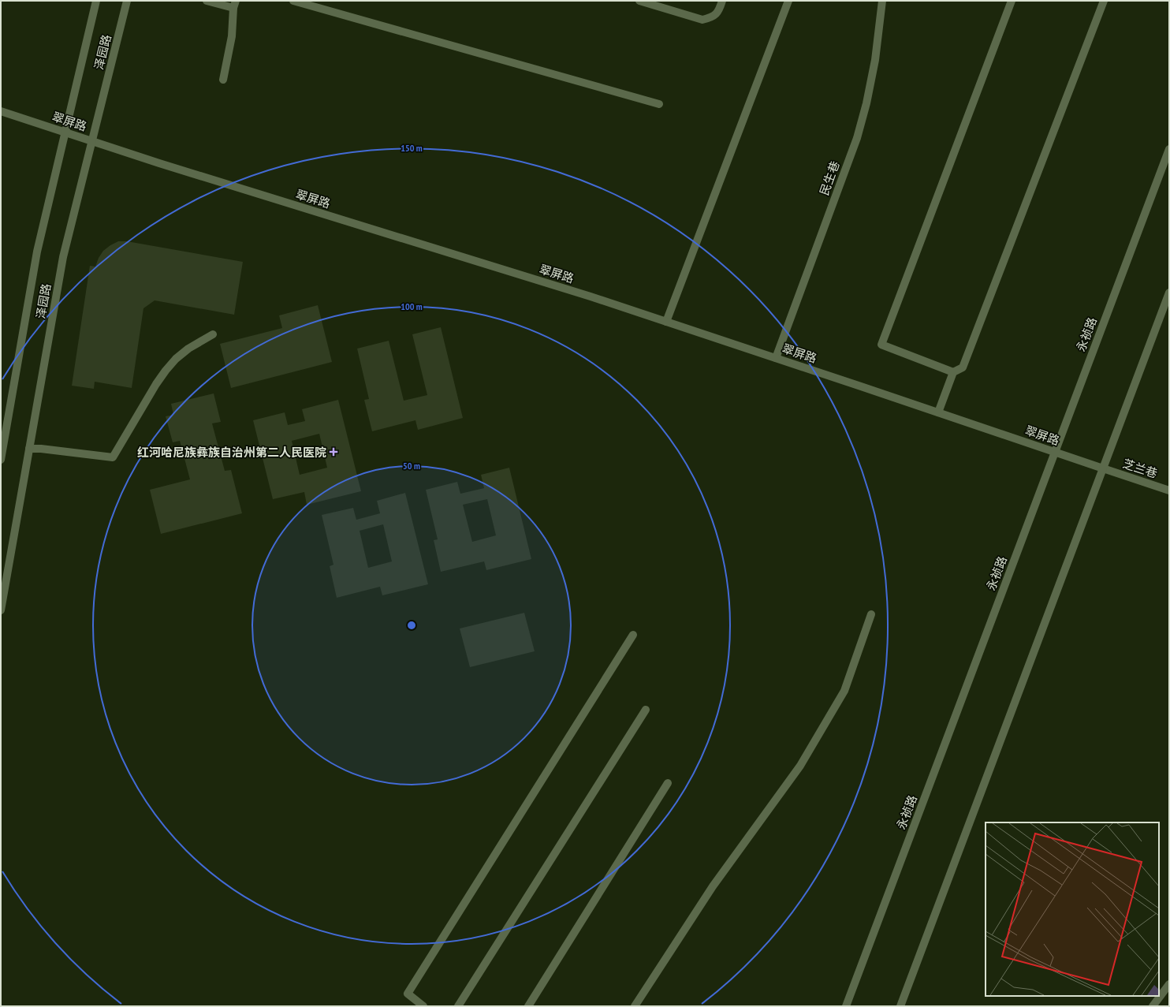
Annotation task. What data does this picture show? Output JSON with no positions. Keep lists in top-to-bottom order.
{
  "streets": {
    "street": [
      "泽园路",
      "翠屏路",
      "民生巷",
      "永祯路",
      "芝兰巷"
    ]
  },
  "crossings": [
    ["泽园路", "翠屏路"],
    ["翠屏路", "民生巷"],
    ["翠屏路", "永祯路"],
    ["翠屏路", "芝兰巷"]
  ],
  "places": {
    "health": ["红河哈尼族彝族自治州第二人民医院"]
  },
  "rings": ["150 m", "100 m", "50 m"]
}
